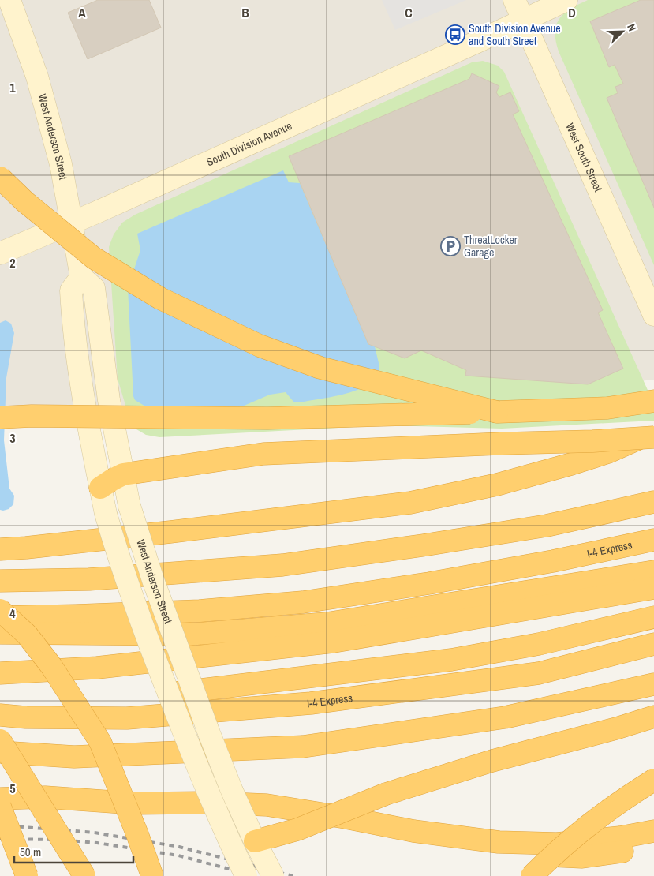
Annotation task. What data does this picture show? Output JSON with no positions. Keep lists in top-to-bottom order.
{
  "streets": {
    "highway": ["I-4 Express"],
    "main road": ["West Anderson Street", "South Division Avenue", "West South Street"]
  },
  "crossings": [
    ["West Anderson Street", "South Division Avenue"],
    ["South Division Avenue", "West South Street"]
  ],
  "places": {
    "bus stop": ["South Division Avenue and South Street"],
    "parking": ["ThreatLocker Garage"]
  },
  "scale_bar": "50 m",
  "north": "top right",
  "grid": {
    "columns": [
      "A",
      "B",
      "C",
      "D"
    ],
    "rows": [
      "1",
      "2",
      "3",
      "4",
      "5"
    ]
  }
}
